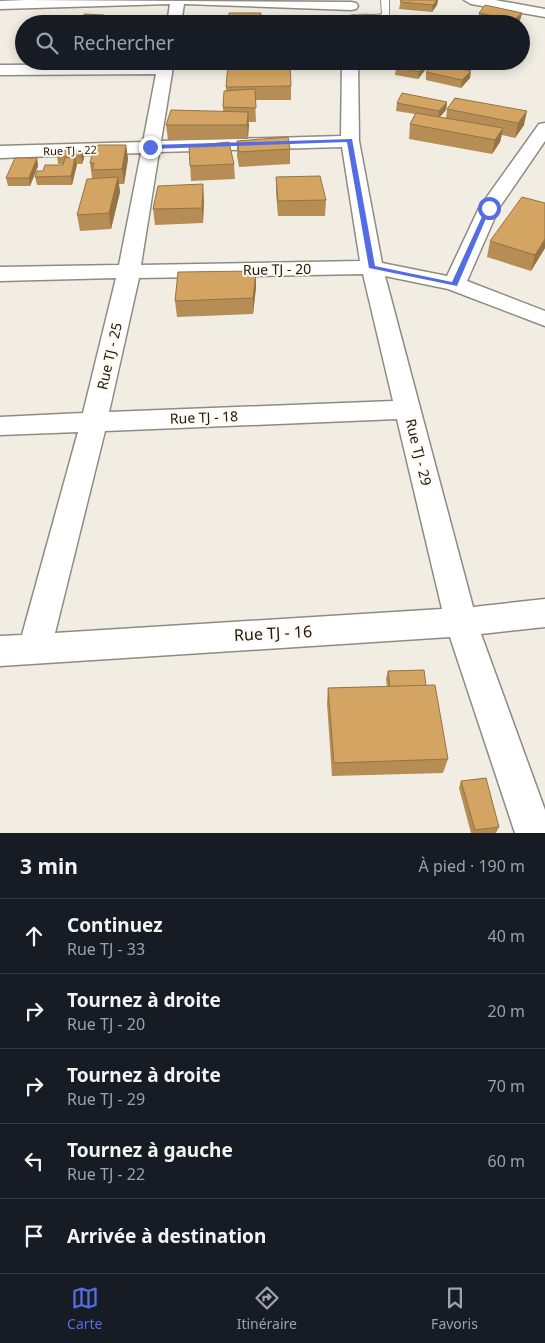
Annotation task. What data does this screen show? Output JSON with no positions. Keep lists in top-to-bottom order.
{
  "streets": {
    "street": [
      "Rue TJ - 22",
      "Rue TJ - 20",
      "Rue TJ - 25",
      "Rue TJ - 18",
      "Rue TJ - 29",
      "Rue TJ - 16"
    ]
  },
  "crossings": [
    ["Rue TJ - 22", "Rue TJ - 25"],
    ["Rue TJ - 22", "Rue TJ - 29"],
    ["Rue TJ - 20", "Rue TJ - 25"],
    ["Rue TJ - 20", "Rue TJ - 29"],
    ["Rue TJ - 25", "Rue TJ - 18"],
    ["Rue TJ - 25", "Rue TJ - 16"],
    ["Rue TJ - 18", "Rue TJ - 29"],
    ["Rue TJ - 29", "Rue TJ - 16"]
  ],
  "page": {
    "search": "Rechercher",
    "heading": ["3 min", "À pied · 190 m"],
    "list": [
      ["Continuez", "Rue TJ - 33", "40 m"],
      ["Tournez à droite", "Rue TJ - 20", "20 m"],
      ["Tournez à droite", "Rue TJ - 29", "70 m"],
      ["Tournez à gauche", "Rue TJ - 22", "60 m"],
      "Arrivée à destination"
    ],
    "nav": ["Carte", "Itinéraire", "Favoris"]
  }
}
